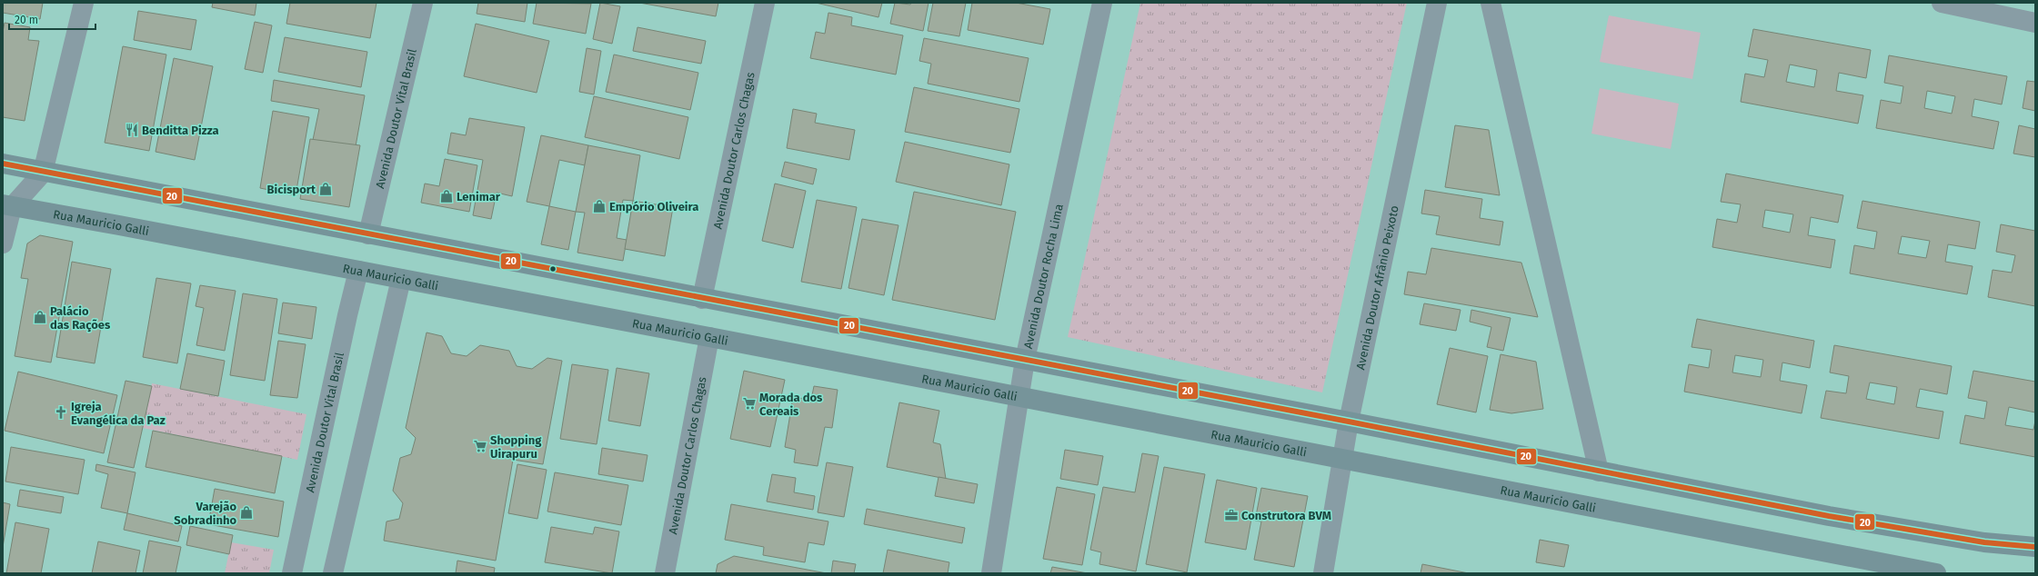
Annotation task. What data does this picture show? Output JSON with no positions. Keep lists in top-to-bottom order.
{
  "streets": {
    "main road": ["Rua Mauricio Galli"],
    "street": [
      "Avenida Doutor Vital Brasil",
      "Avenida Doutor Carlos Chagas",
      "Avenida Doutor Rocha Lima",
      "Avenida Doutor Afrânio Peixoto"
    ]
  },
  "crossings": [
    ["Avenida Doutor Vital Brasil", "Rua Mauricio Galli"],
    ["Avenida Doutor Carlos Chagas", "Rua Mauricio Galli"],
    ["Rua Mauricio Galli", "Avenida Doutor Rocha Lima"],
    ["Rua Mauricio Galli", "Avenida Doutor Afrânio Peixoto"]
  ],
  "places": {
    "restaurant": ["Benditta Pizza"],
    "shop": [
      "Bicisport",
      "Lenimar",
      "Empório Oliveira",
      "Palácio das Rações",
      "Varejão Sobradinho"
    ],
    "supermarket": ["Morada dos Cereais", "Shopping Uirapuru"],
    "church": ["Igreja Evangélica da Paz"],
    "office": ["Construtora BVM"]
  },
  "lines": ["transit line 20"],
  "scale_bar": "20 m"
}
